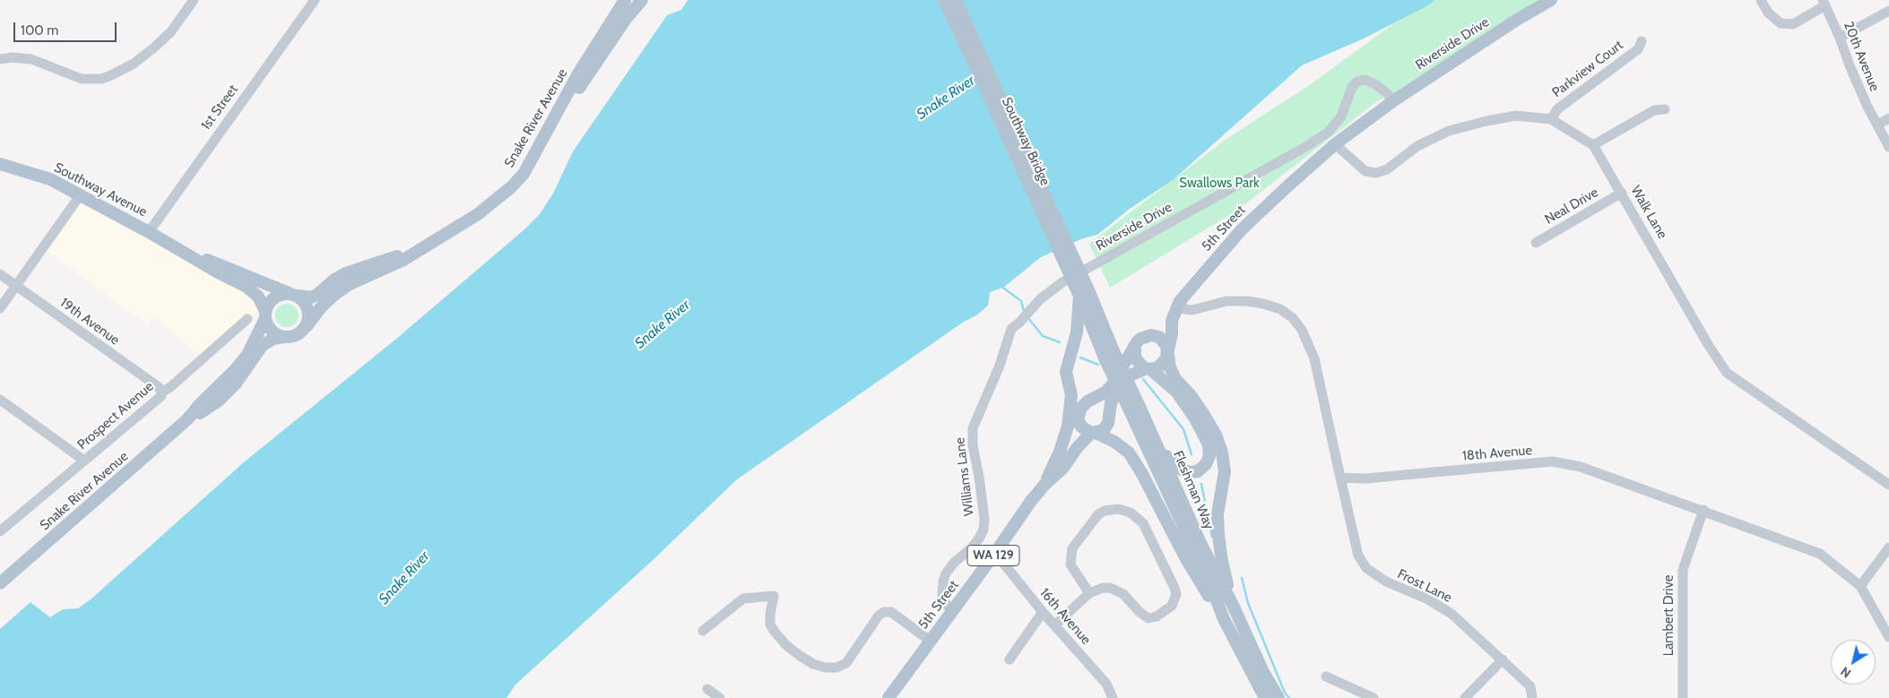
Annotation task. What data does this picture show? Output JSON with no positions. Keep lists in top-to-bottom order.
{
  "streets": {
    "main road": [
      "Riverside Drive",
      "Snake River Avenue",
      "Southway Bridge",
      "Southway Avenue",
      "5th Street",
      "Fleshman Way",
      "WA 129"
    ],
    "street": [
      "20th Avenue",
      "Parkview Court",
      "1st Street",
      "Neal Drive",
      "Walk Lane",
      "19th Avenue",
      "Prospect Avenue",
      "18th Avenue",
      "Williams Lane",
      "Frost Lane",
      "Lambert Drive",
      "16th Avenue"
    ]
  },
  "crossings": [
    ["Riverside Drive", "5th Street"],
    ["Riverside Drive", "Williams Lane"],
    ["Parkview Court", "Walk Lane"],
    ["1st Street", "Southway Avenue"],
    ["Snake River Avenue", "Southway Avenue"],
    ["Southway Bridge", "Fleshman Way"],
    ["Neal Drive", "Walk Lane"],
    ["Walk Lane", "5th Street"],
    ["5th Street", "Williams Lane"],
    ["5th Street", "16th Avenue"],
    ["19th Avenue", "Prospect Avenue"],
    ["18th Avenue", "Frost Lane"],
    ["18th Avenue", "Lambert Drive"]
  ],
  "water": ["Snake River"],
  "parks": ["Swallows Park"],
  "scale_bar": "100 m",
  "north": "bottom left"
}
